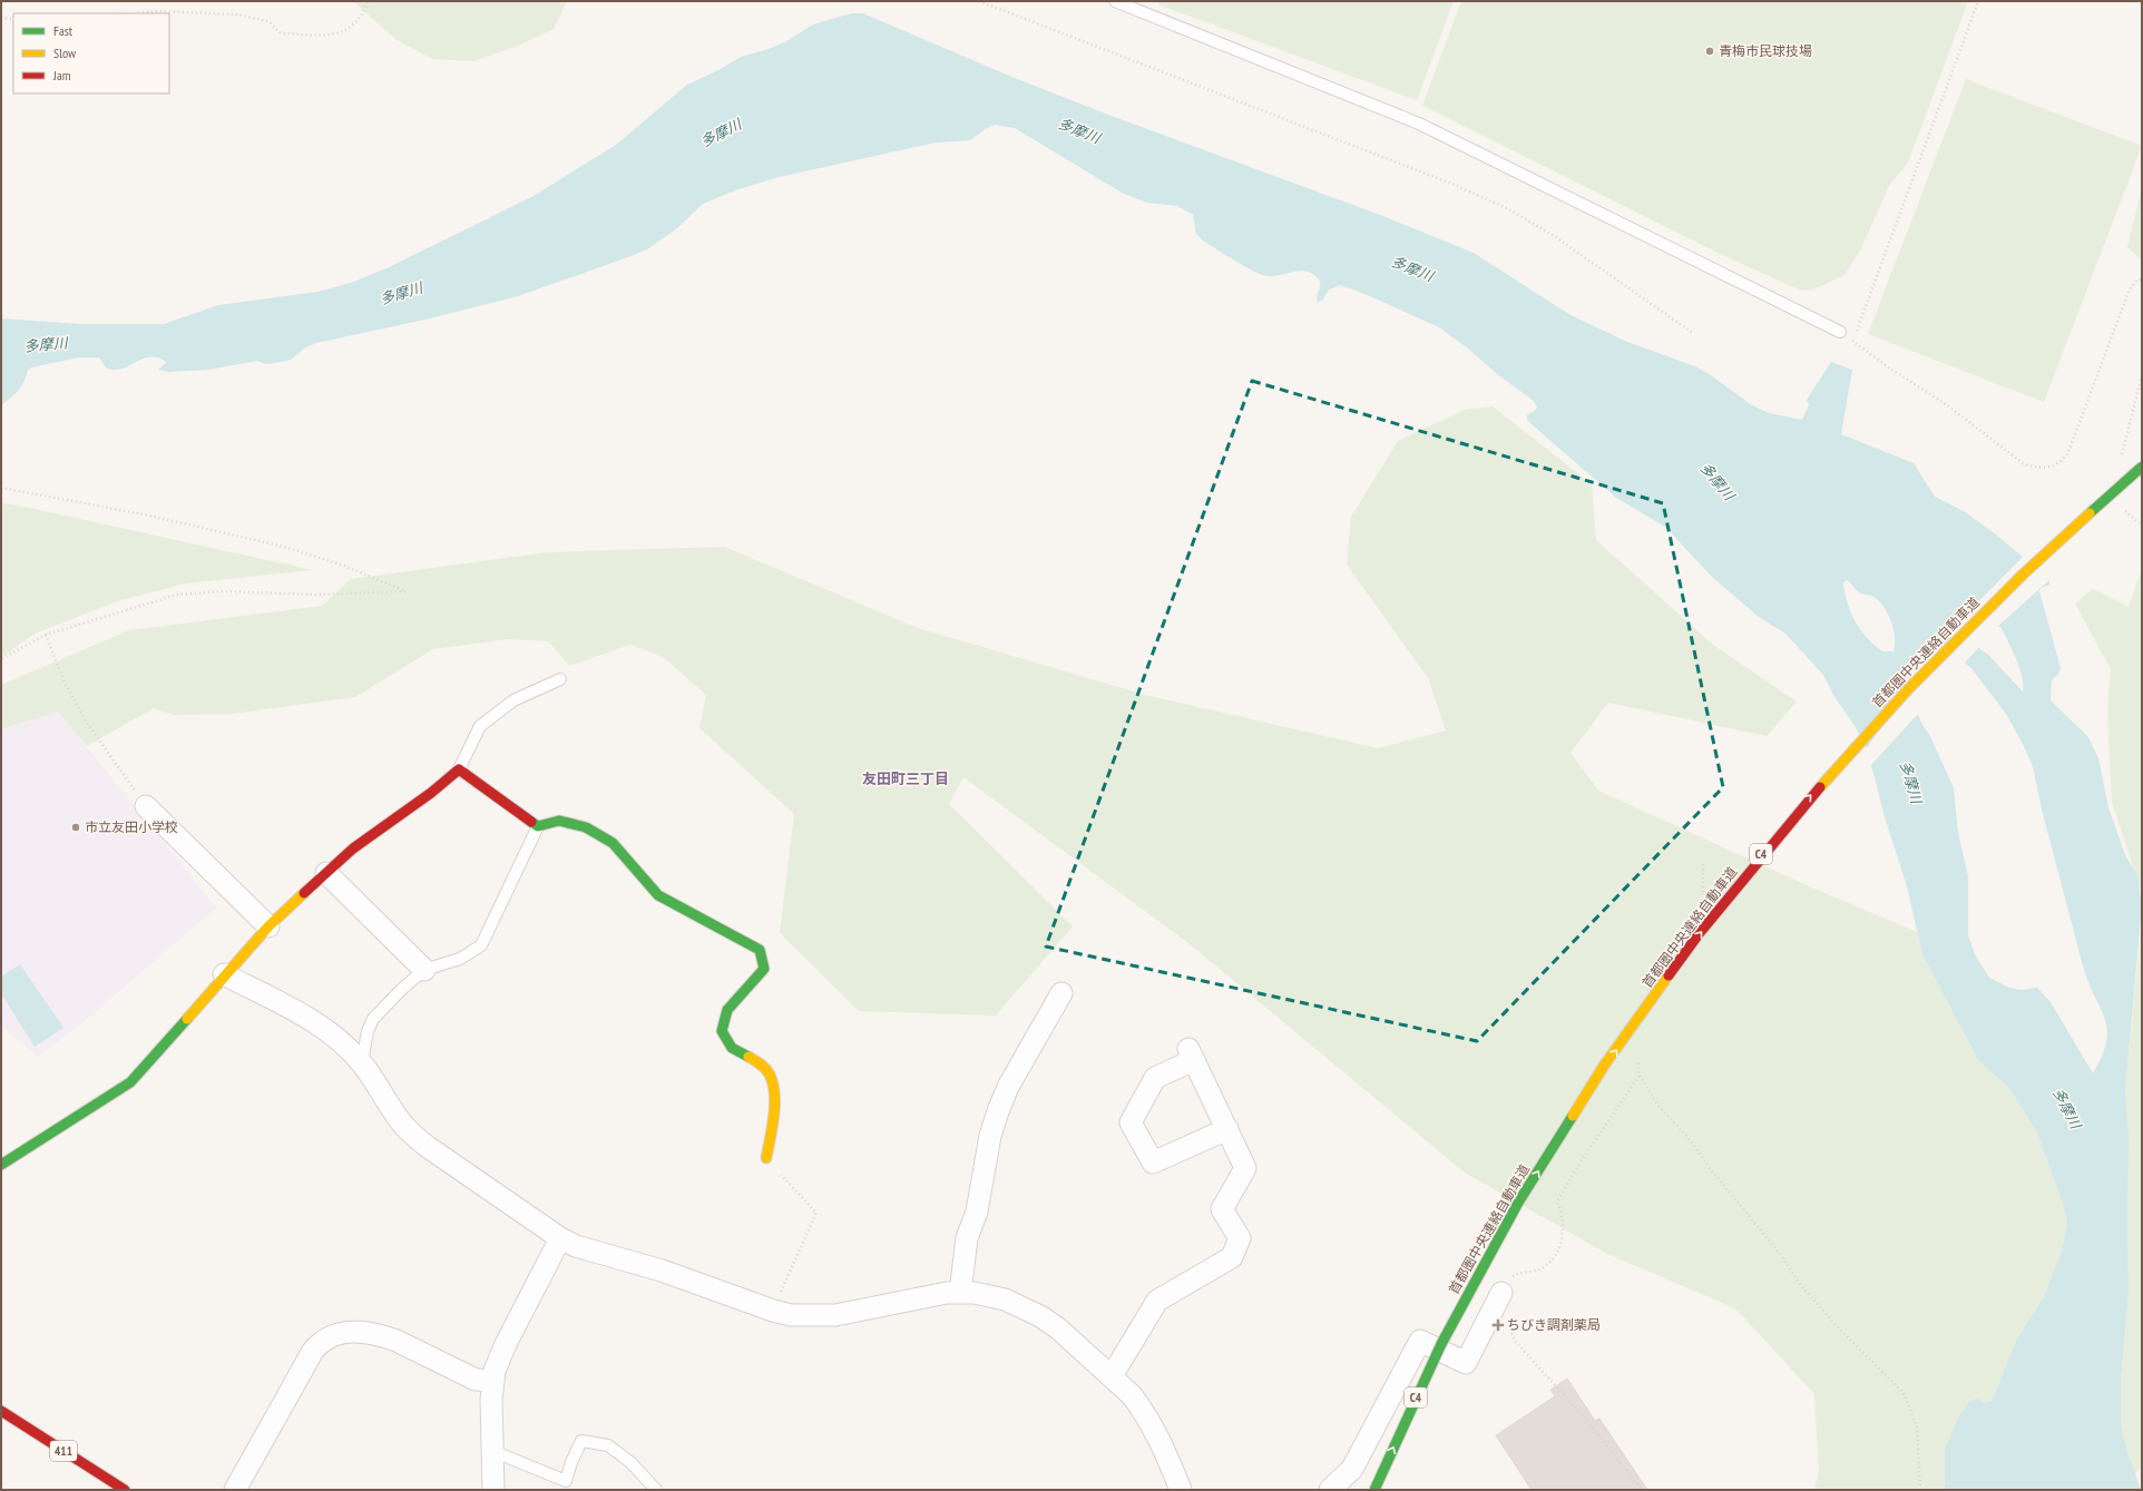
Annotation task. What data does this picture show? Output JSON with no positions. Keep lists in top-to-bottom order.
{
  "streets": {
    "main road": ["首都圏中央連絡自動車道", "C4", "411"]
  },
  "one_way": ["首都圏中央連絡自動車道"],
  "districts": ["友田町三丁目"],
  "water": ["多摩川"],
  "places": {
    "other": ["青梅市民球技場", "市立友田小学校"],
    "health": ["ちびき調剤薬局"]
  },
  "legend": ["Fast", "Slow", "Jam"]
}
